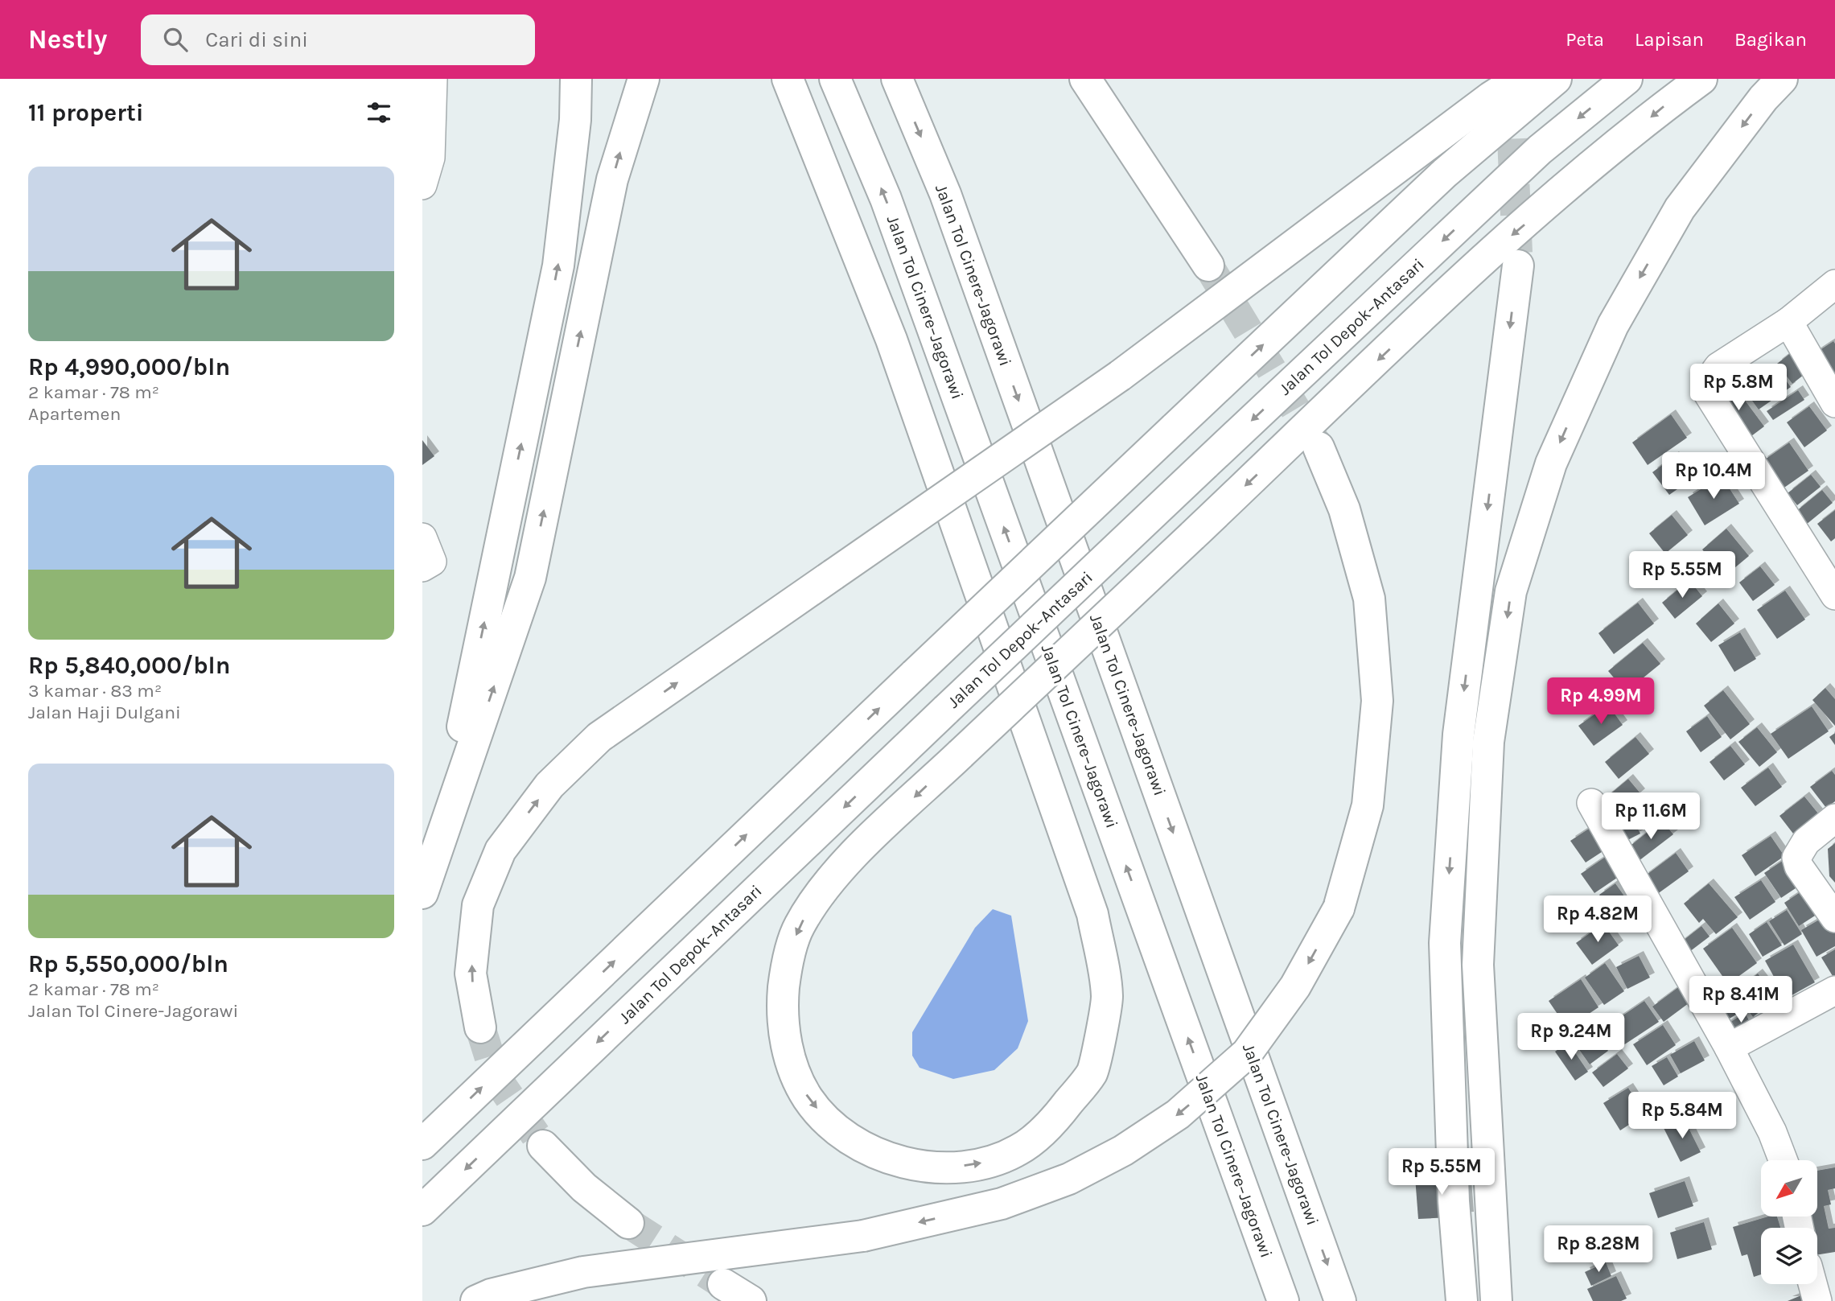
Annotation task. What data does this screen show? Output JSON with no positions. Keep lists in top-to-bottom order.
{
  "streets": {
    "highway": ["Jalan Tol Cinere-Jagorawi", "Jalan Tol Cinere–Jagorawi", "Jalan Tol Depok–Antasari"]
  },
  "north": "bottom left",
  "page": {
    "header": "Nestly",
    "search": "Cari di sini",
    "nav": ["Peta", "Lapisan", "Bagikan"],
    "heading": "11 properti",
    "list": [
      {
        "name": "Rp 4,990,000/bln",
        "note": "2 kamar · 78 m² · Apartemen"
      },
      {
        "name": "Rp 5,840,000/bln",
        "note": "3 kamar · 83 m² · Jalan Haji Dulgani"
      },
      {
        "name": "Rp 5,550,000/bln",
        "note": "2 kamar · 78 m² · Jalan Tol Cinere-Jagorawi"
      }
    ],
    "price": [
      "Rp 5.8M",
      "Rp 10.4M",
      "Rp 5.55M",
      "Rp 4.99M",
      "Rp 11.6M",
      "Rp 4.82M",
      "Rp 8.41M",
      "Rp 9.24M",
      "Rp 5.84M",
      "Rp 5.55M",
      "Rp 8.28M"
    ]
  }
}
